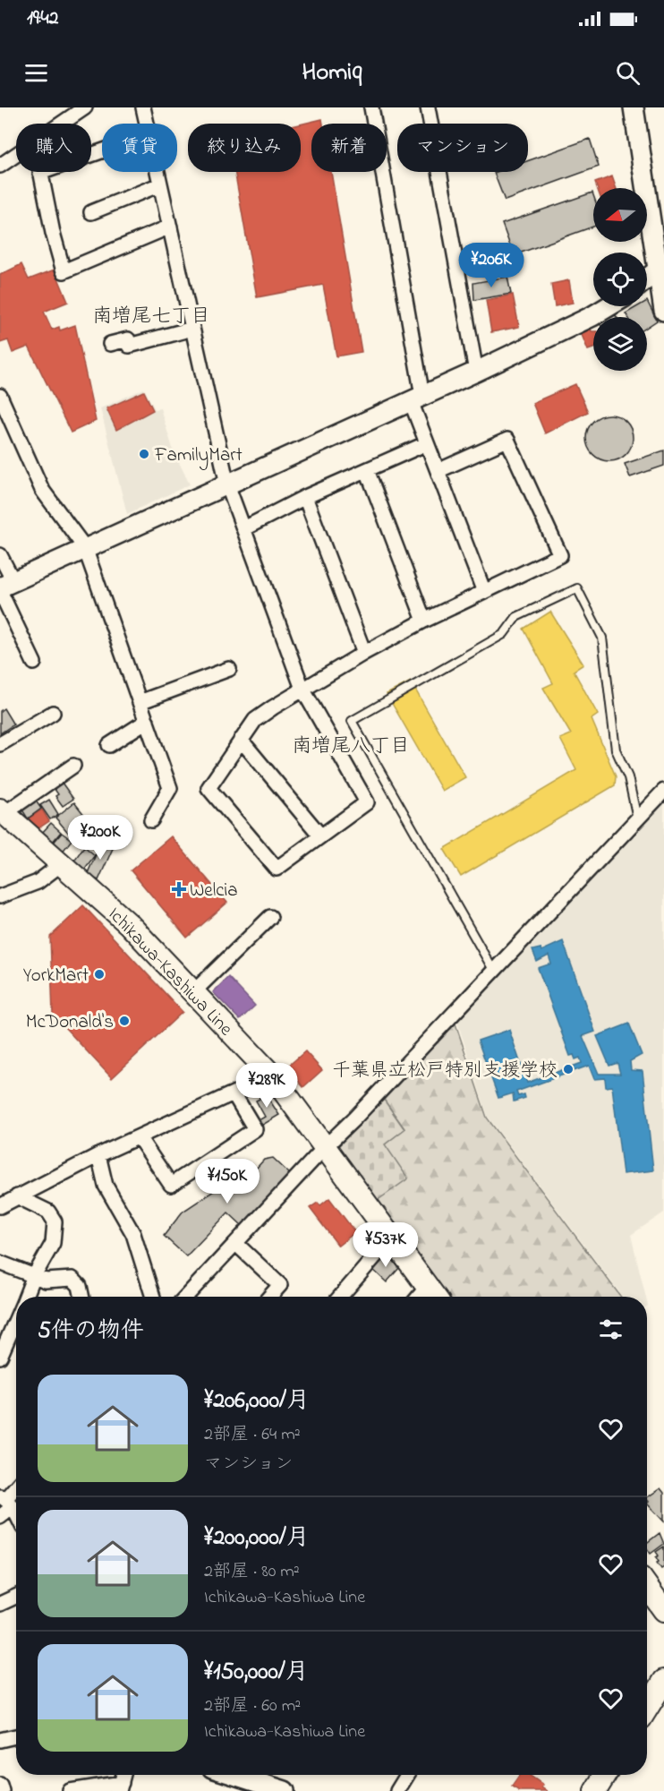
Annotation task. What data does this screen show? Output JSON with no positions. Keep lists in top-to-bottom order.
{
  "streets": {
    "main road": ["Ichikawa-Kashiwa Line"]
  },
  "districts": ["南増尾七丁目", "南増尾八丁目"],
  "places": {
    "other": [
      "FamilyMart",
      "YorkMart",
      "McDonald's",
      "千葉県立松戸特別支援学校"
    ],
    "health": ["Welcia"]
  },
  "north": "left",
  "page": {
    "status": "19:42",
    "header": "Homiq",
    "chip": [
      "購入",
      "賃貸",
      "絞り込み",
      "新着",
      "マンション"
    ],
    "price": [
      "¥206K",
      "¥200K",
      "¥289K",
      "¥150K",
      "¥537K"
    ],
    "heading": "5件の物件",
    "list": [
      {
        "name": "¥206,000/月",
        "note": "2部屋 · 64 m² · マンション"
      },
      {
        "name": "¥200,000/月",
        "note": "2部屋 · 80 m² · Ichikawa-Kashiwa Line"
      },
      {
        "name": "¥150,000/月",
        "note": "2部屋 · 60 m² · Ichikawa-Kashiwa Line"
      }
    ]
  }
}
